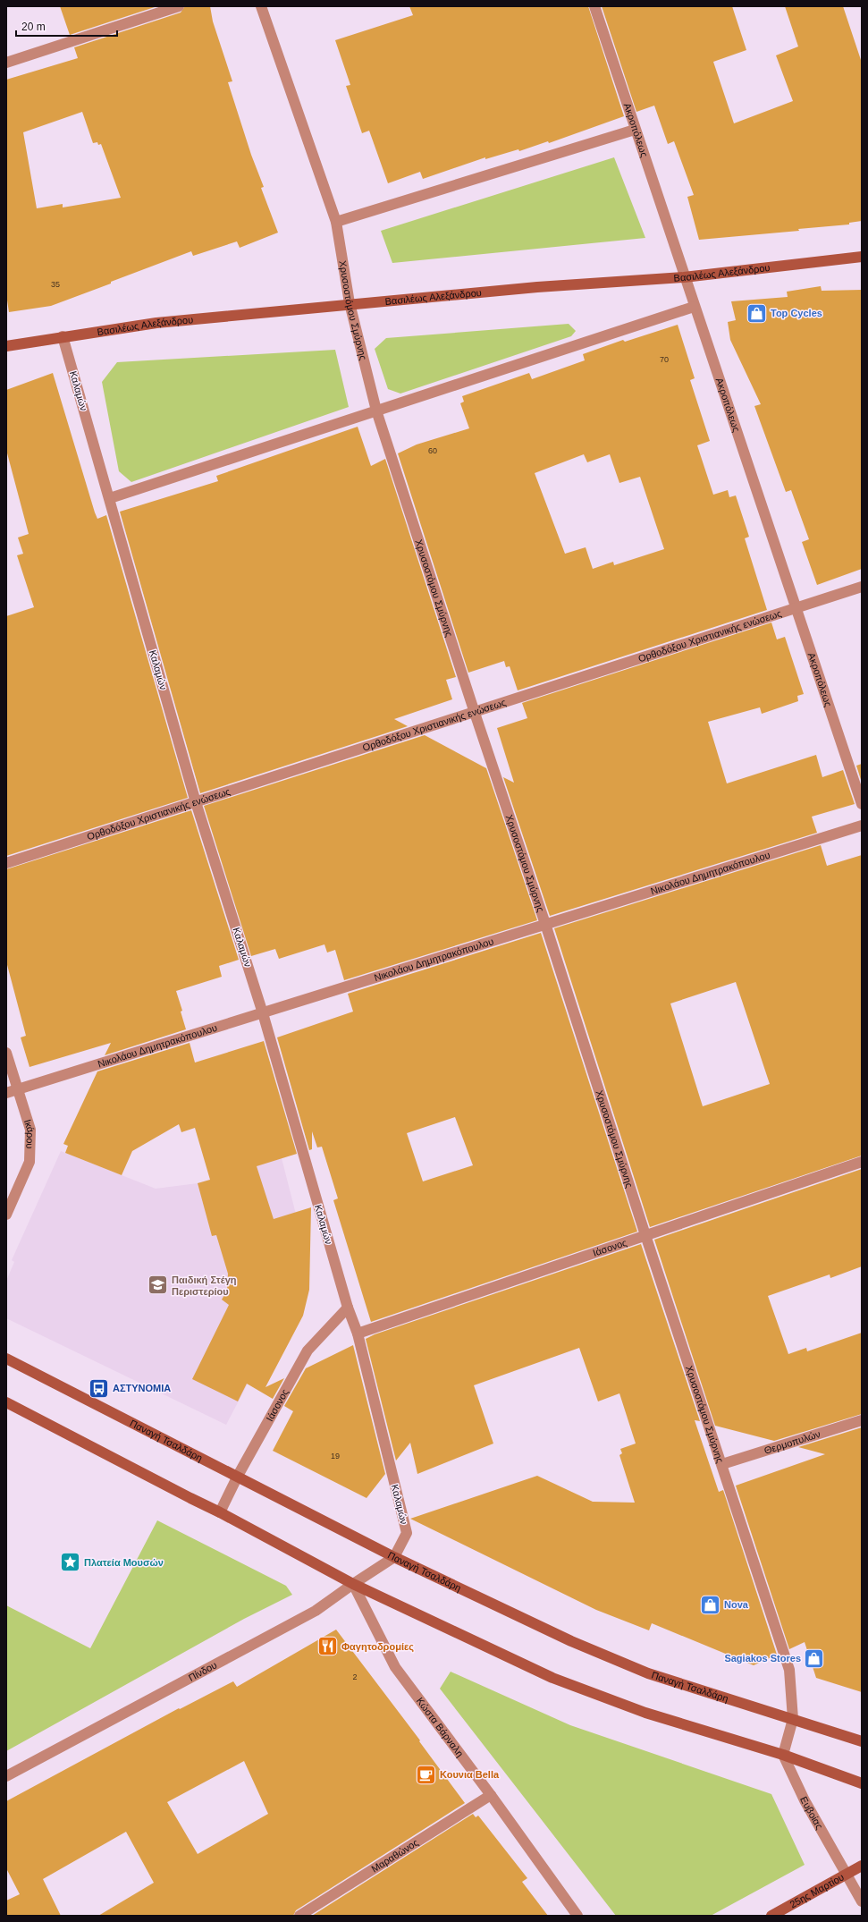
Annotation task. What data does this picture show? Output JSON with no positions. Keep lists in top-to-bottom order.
{
  "streets": {
    "main road": ["Βασιλέως Αλεξάνδρου", "Παναγή Τσαλδάρη", "25ης Μαρτίου"],
    "street": [
      "Ακροπόλεως",
      "Χρυσοστόμου Σμύρνης",
      "Καλαμών",
      "Ορθοδόξου Χριστιανικής ενώσεως",
      "Νικολάου Δημητρακόπουλου",
      "Ικάρου",
      "Ιάσονος",
      "Θερμοπυλών",
      "Πίνδου",
      "Κώστα Βάρναλη",
      "Ευβοίας",
      "Μαραθώνος"
    ]
  },
  "crossings": [
    ["Ακροπόλεως", "Βασιλέως Αλεξάνδρου"],
    ["Ακροπόλεως", "Ορθοδόξου Χριστιανικής ενώσεως"],
    ["Βασιλέως Αλεξάνδρου", "Χρυσοστόμου Σμύρνης"],
    ["Βασιλέως Αλεξάνδρου", "Καλαμών"],
    ["Χρυσοστόμου Σμύρνης", "Ορθοδόξου Χριστιανικής ενώσεως"],
    ["Χρυσοστόμου Σμύρνης", "Νικολάου Δημητρακόπουλου"],
    ["Χρυσοστόμου Σμύρνης", "Ιάσονος"],
    ["Χρυσοστόμου Σμύρνης", "Παναγή Τσαλδάρη"],
    ["Χρυσοστόμου Σμύρνης", "Θερμοπυλών"],
    ["Καλαμών", "Ορθοδόξου Χριστιανικής ενώσεως"],
    ["Καλαμών", "Νικολάου Δημητρακόπουλου"],
    ["Καλαμών", "Ιάσονος"],
    ["Καλαμών", "Παναγή Τσαλδάρη"],
    ["Καλαμών", "Πίνδου"],
    ["Νικολάου Δημητρακόπουλου", "Ικάρου"],
    ["Ιάσονος", "Παναγή Τσαλδάρη"],
    ["Παναγή Τσαλδάρη", "Πίνδου"],
    ["Πίνδου", "Κώστα Βάρναλη"],
    ["Κώστα Βάρναλη", "Μαραθώνος"],
    ["Ευβοίας", "25ης Μαρτίου"]
  ],
  "places": {
    "shop": ["Top Cycles", "Nova", "Sagiakos Stores"],
    "school or university": ["Παιδική Στέγη Περιστερίου"],
    "bus stop": ["ΑΣΤΥΝΟΜΙΑ"],
    "place": ["Πλατεία Μουσών"],
    "restaurant": ["Φαγητοδρομίες"],
    "cafe": ["Κουνια Bella"]
  },
  "house_numbers": [
    "35",
    "70",
    "60",
    "19",
    "2"
  ],
  "scale_bar": "20 m"
}
